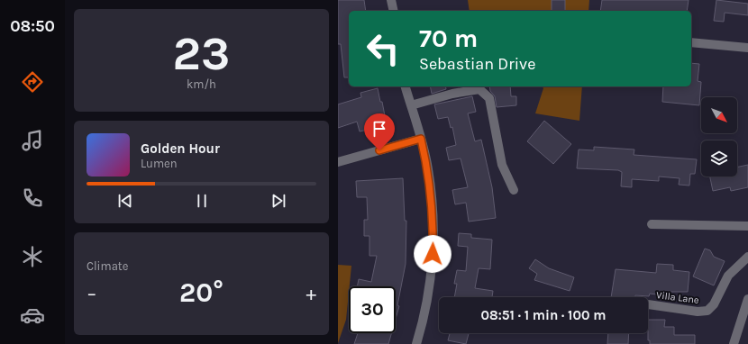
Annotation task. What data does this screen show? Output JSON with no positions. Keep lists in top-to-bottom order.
{
  "streets": {
    "street": ["Villa Lane"]
  },
  "north": "bottom right",
  "page": {
    "tabs": "08:50",
    "tile": [
      ["23", "km/h"],
      "Climate"
    ],
    "turn": ["70 m", "Sebastian Drive"],
    "song": ["Golden Hour", "Lumen"],
    "heat": ["−", "20°", "+"],
    "limit": "30",
    "trip": "08:51 · 1 min · 100 m"
  }
}
